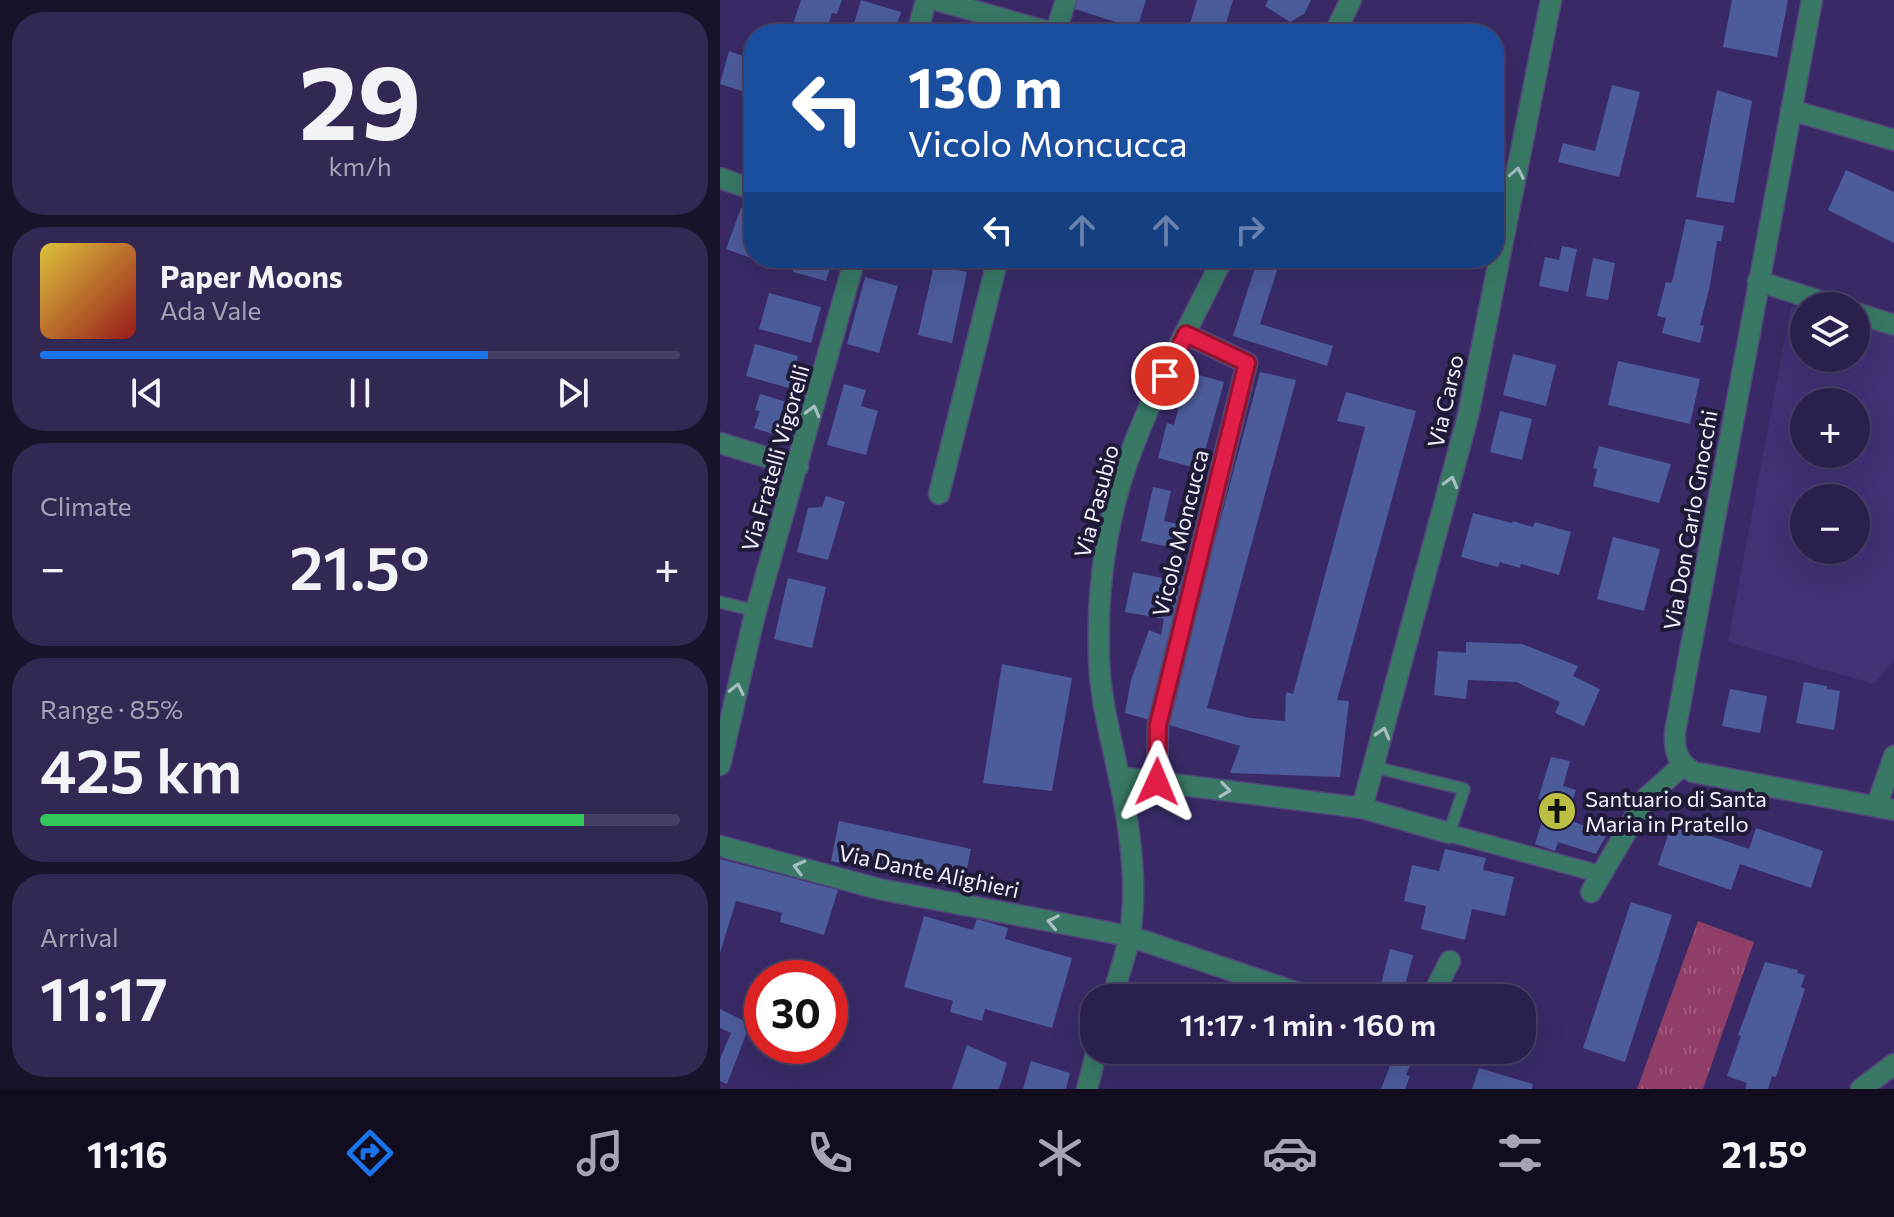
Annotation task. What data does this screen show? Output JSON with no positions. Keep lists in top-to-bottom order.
{
  "streets": {
    "street": [
      "Via Carso",
      "Via Fratelli Vigorelli",
      "Via Pasubio",
      "Via Don Carlo Gnocchi",
      "Vicolo Moncucca",
      "Via Dante Alighieri"
    ]
  },
  "crossings": [
    ["Via Pasubio", "Vicolo Moncucca"],
    ["Via Pasubio", "Via Dante Alighieri"]
  ],
  "one_way": ["Via Carso", "Via Dante Alighieri"],
  "places": {
    "church": ["Santuario di Santa Maria in Pratello"]
  },
  "page": {
    "tile": [
      ["29", "km/h"],
      "Climate",
      ["Range · 85%", "425 km"],
      ["Arrival", "11:17"]
    ],
    "turn": ["130 m", "Vicolo Moncucca"],
    "song": ["Paper Moons", "Ada Vale"],
    "map_buttons": ["+", "−"],
    "heat": ["−", "21.5°", "+"],
    "limit": "30",
    "trip": "11:17 · 1 min · 160 m",
    "tabs": ["11:16", "21.5°"]
  }
}
